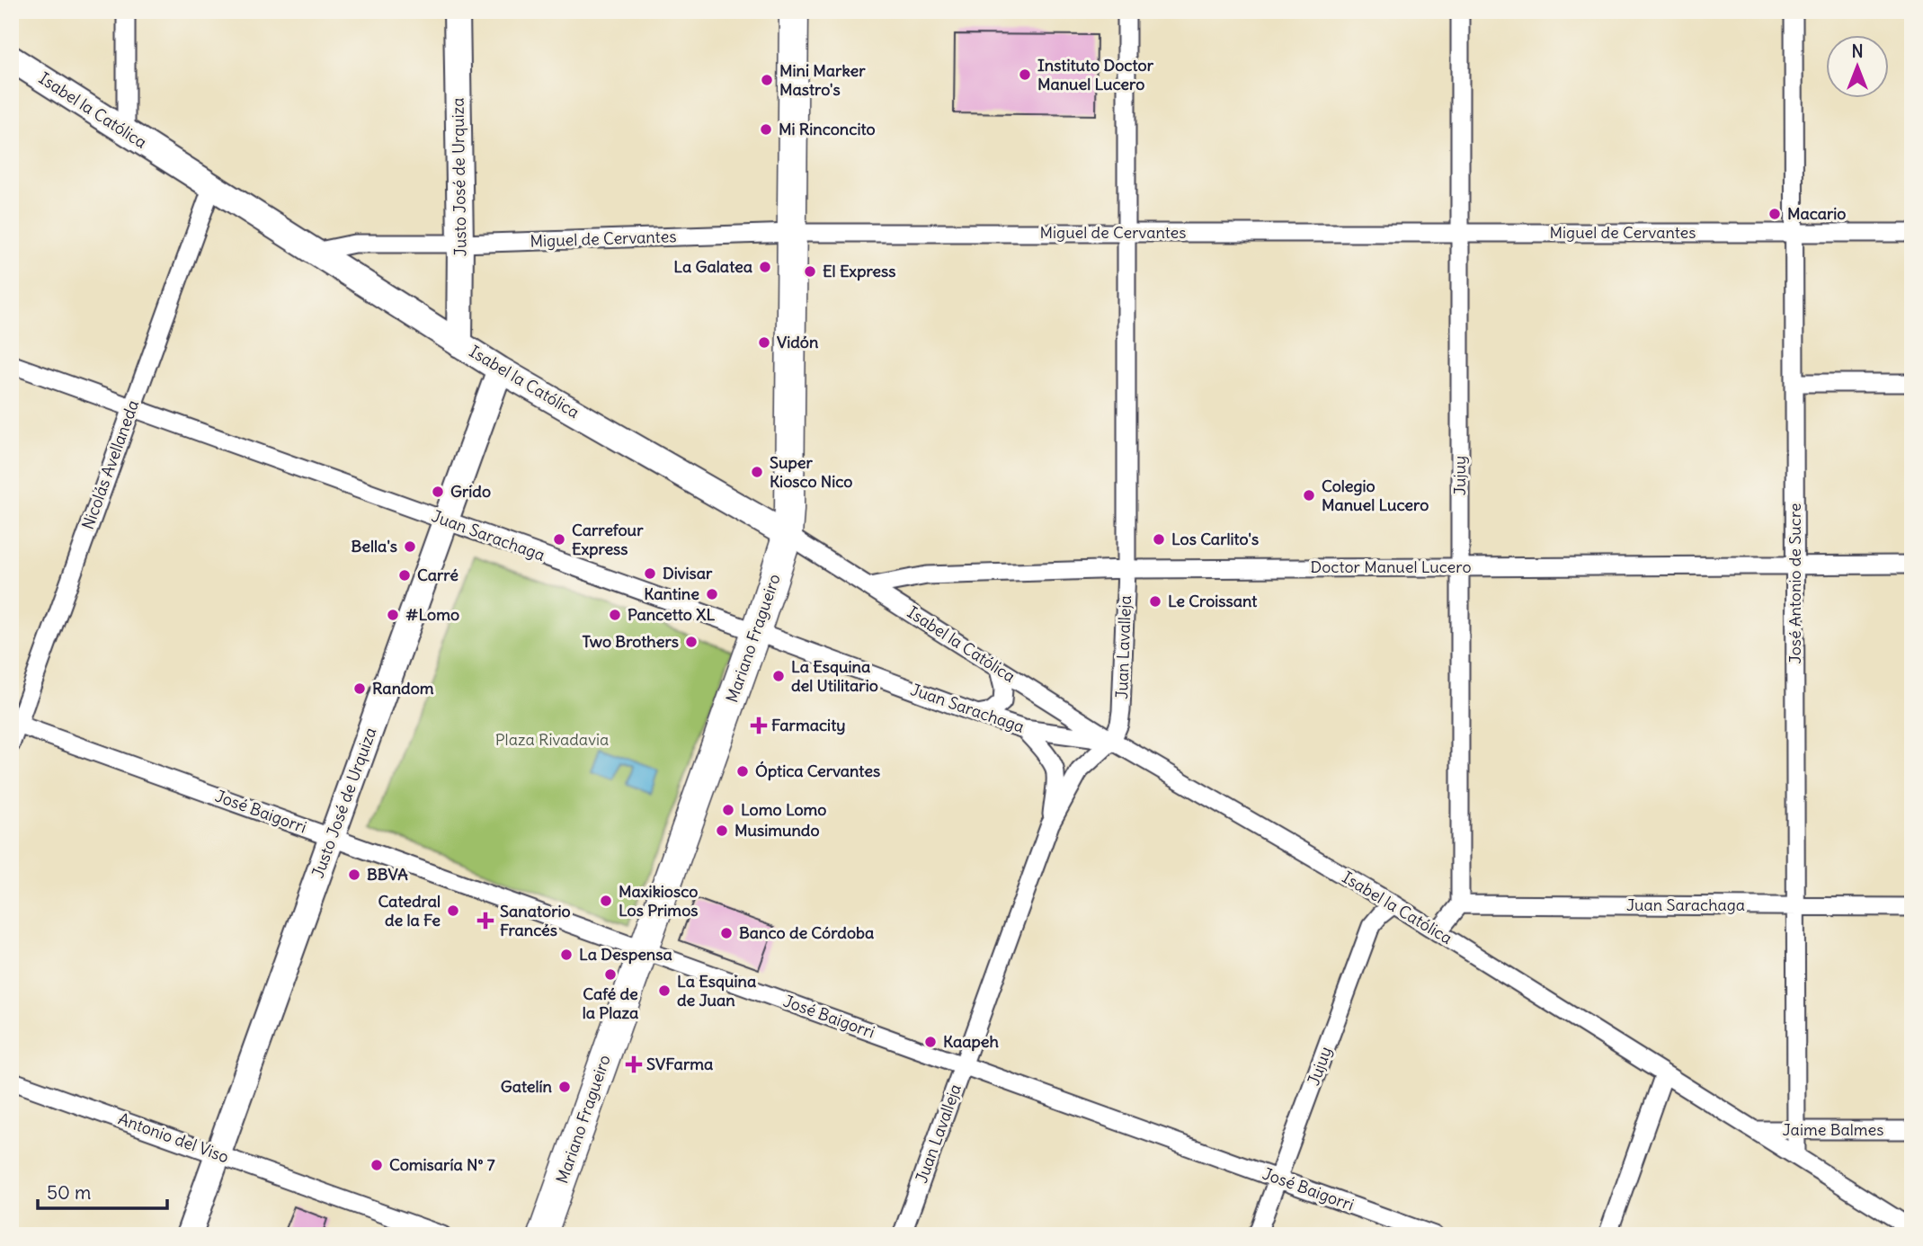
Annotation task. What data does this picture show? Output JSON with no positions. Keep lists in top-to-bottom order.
{
  "streets": {
    "main road": ["Mariano Fragueiro"],
    "street": [
      "Isabel la Católica",
      "Justo José de Urquiza",
      "Miguel de Cervantes",
      "Nicolás Avellaneda",
      "Jujuy",
      "Juan Sarachaga",
      "Doctor Manuel Lucero",
      "José Antonio de Sucre",
      "Juan Lavalleja",
      "José Baigorri",
      "Jaime Balmes",
      "Antonio del Viso"
    ]
  },
  "crossings": [
    ["Isabel la Católica", "Justo José de Urquiza"],
    ["Isabel la Católica", "Miguel de Cervantes"],
    ["Isabel la Católica", "Nicolás Avellaneda"],
    ["Isabel la Católica", "Jujuy"],
    ["Isabel la Católica", "Juan Sarachaga"],
    ["Isabel la Católica", "Doctor Manuel Lucero"],
    ["Isabel la Católica", "José Antonio de Sucre"],
    ["Isabel la Católica", "Mariano Fragueiro"],
    ["Isabel la Católica", "Juan Lavalleja"],
    ["Isabel la Católica", "Jaime Balmes"],
    ["Justo José de Urquiza", "Miguel de Cervantes"],
    ["Justo José de Urquiza", "Juan Sarachaga"],
    ["Justo José de Urquiza", "José Baigorri"],
    ["Justo José de Urquiza", "Antonio del Viso"],
    ["Miguel de Cervantes", "Jujuy"],
    ["Miguel de Cervantes", "José Antonio de Sucre"],
    ["Miguel de Cervantes", "Mariano Fragueiro"],
    ["Miguel de Cervantes", "Juan Lavalleja"],
    ["Nicolás Avellaneda", "Juan Sarachaga"],
    ["Nicolás Avellaneda", "José Baigorri"],
    ["Jujuy", "Juan Sarachaga"],
    ["Jujuy", "Doctor Manuel Lucero"],
    ["Jujuy", "José Baigorri"],
    ["Juan Sarachaga", "José Antonio de Sucre"],
    ["Juan Sarachaga", "Mariano Fragueiro"],
    ["Juan Sarachaga", "Juan Lavalleja"],
    ["Doctor Manuel Lucero", "José Antonio de Sucre"],
    ["Doctor Manuel Lucero", "Juan Lavalleja"],
    ["José Antonio de Sucre", "Jaime Balmes"],
    ["Mariano Fragueiro", "José Baigorri"],
    ["Juan Lavalleja", "José Baigorri"]
  ],
  "parks": ["Plaza Rivadavia"],
  "places": {
    "other": [
      "Instituto Doctor Manuel Lucero",
      "Mini Marker Mastro's",
      "Mi Rinconcito",
      "Macario",
      "La Galatea",
      "El Express",
      "Vidón",
      "Super Kiosco Nico",
      "Grido",
      "Colegio Manuel Lucero",
      "Carrefour Express",
      "Los Carlito's",
      "Bella's",
      "Divisar",
      "Carré",
      "Kantine",
      "Le Croissant",
      "#Lomo",
      "Pancetto XL",
      "Two Brothers",
      "La Esquina del Utilitario",
      "Random",
      "Óptica Cervantes",
      "Lomo Lomo",
      "Musimundo",
      "BBVA",
      "Maxikiosco Los Primos",
      "Catedral de la Fe",
      "Banco de Córdoba",
      "La Despensa",
      "Café de la Plaza",
      "La Esquina de Juan",
      "Kaapeh",
      "Gatelín",
      "Comisaría N° 7"
    ],
    "health": ["Farmacity", "Sanatorio Francés", "SVFarma"]
  },
  "scale_bar": "50 m",
  "north": "top"
}
